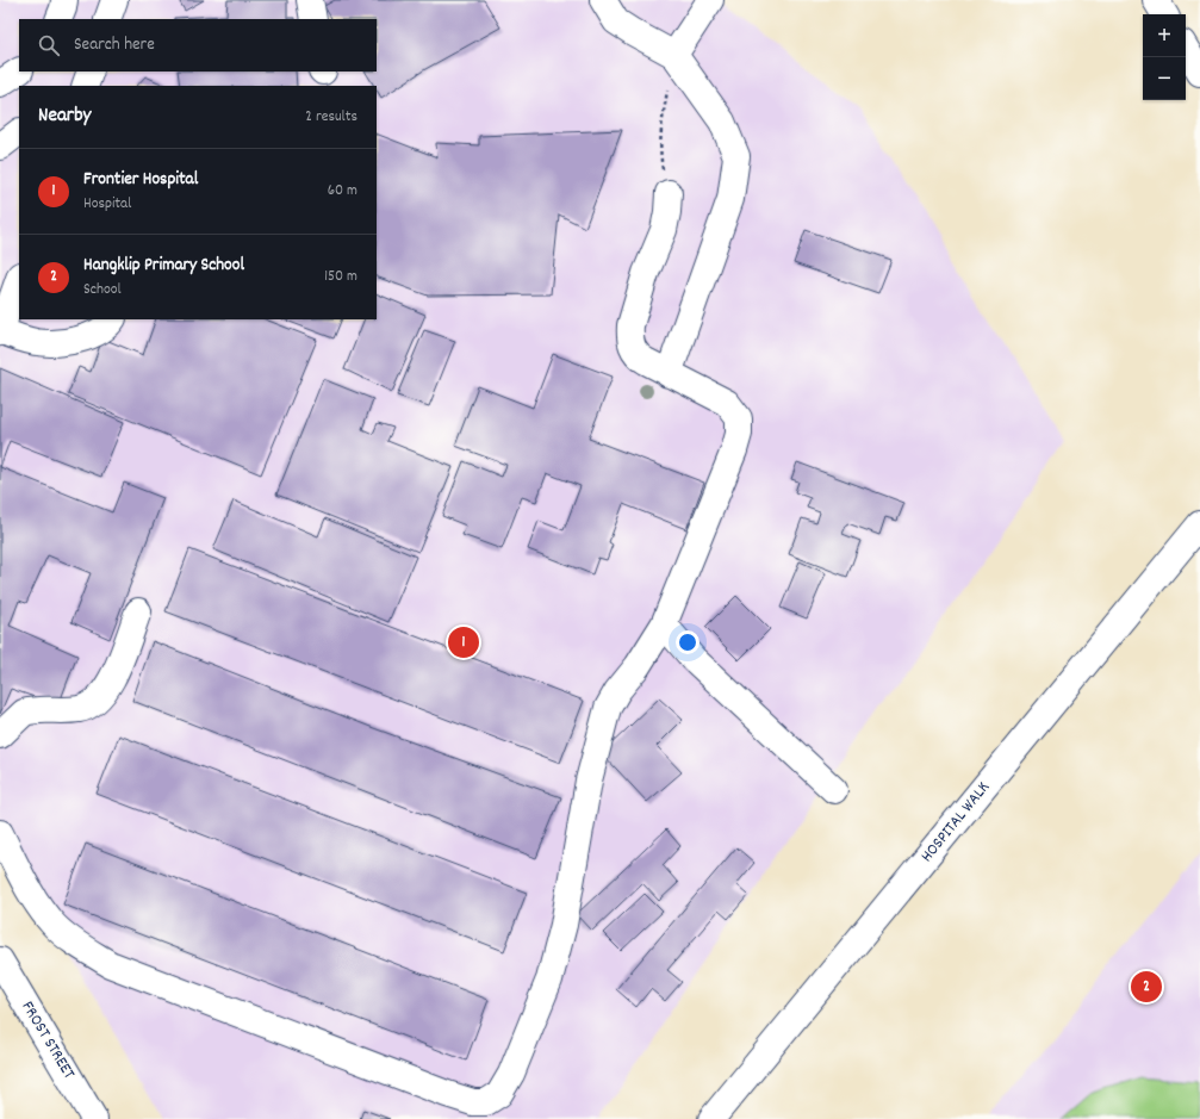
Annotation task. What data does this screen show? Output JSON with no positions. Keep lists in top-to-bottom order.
{
  "streets": {
    "street": ["HOSPITAL WALK", "FROST STREET"]
  },
  "page": {
    "map_buttons": ["+", "−"],
    "search": "Search here",
    "heading": ["Nearby", "2 results"],
    "list": [
      {
        "mark": "1",
        "name": "Frontier Hospital",
        "note": "Hospital",
        "value": "60 m"
      },
      {
        "mark": "2",
        "name": "Hangklip Primary School",
        "note": "School",
        "value": "150 m"
      }
    ],
    "pins": ["1", "2"]
  }
}
